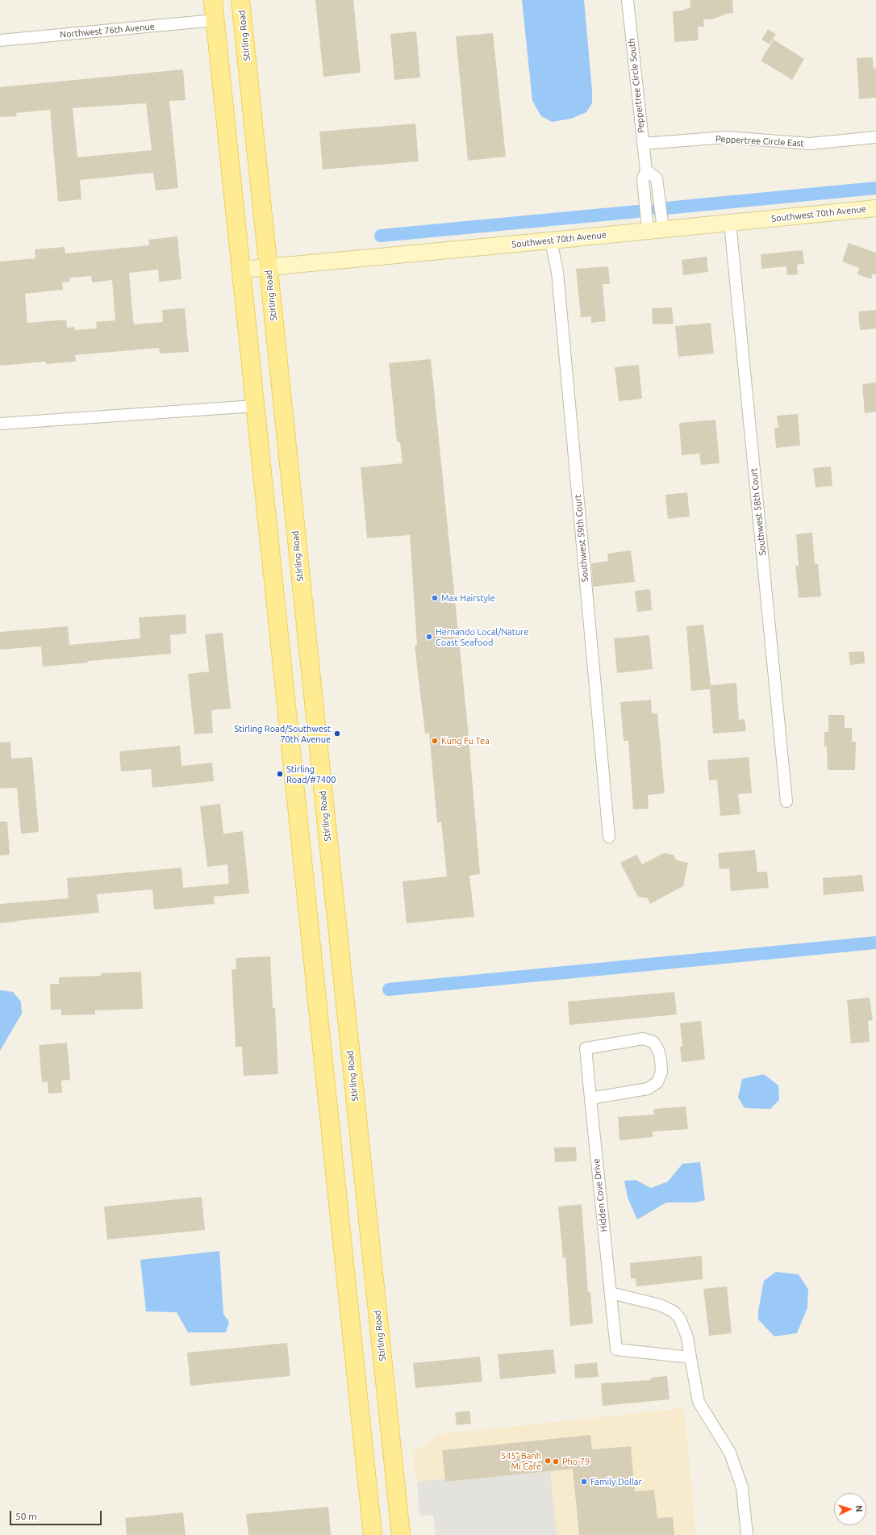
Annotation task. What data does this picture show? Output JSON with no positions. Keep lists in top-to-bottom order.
{
  "streets": {
    "main road": ["Stirling Road"],
    "street": [
      "Northwest 76th Avenue",
      "Peppertree Circle South",
      "Peppertree Circle East",
      "Southwest 70th Avenue",
      "Southwest 58th Court",
      "Southwest 59th Court",
      "Hidden Cove Drive"
    ]
  },
  "crossings": [
    ["Stirling Road", "Southwest 70th Avenue"],
    ["Peppertree Circle South", "Peppertree Circle East"],
    ["Peppertree Circle South", "Southwest 70th Avenue"],
    ["Southwest 70th Avenue", "Southwest 58th Court"],
    ["Southwest 70th Avenue", "Southwest 59th Court"]
  ],
  "places": [
    "Max Hairstyle",
    "Hernando Local/Nature Coast Seafood",
    "Stirling Road/Southwest 70th Avenue",
    "Kung Fu Tea",
    "Stirling Road/#7400",
    "545° Banh Mi Cafe",
    "Pho 79",
    "Family Dollar"
  ],
  "scale_bar": "50 m",
  "north": "right"
}
